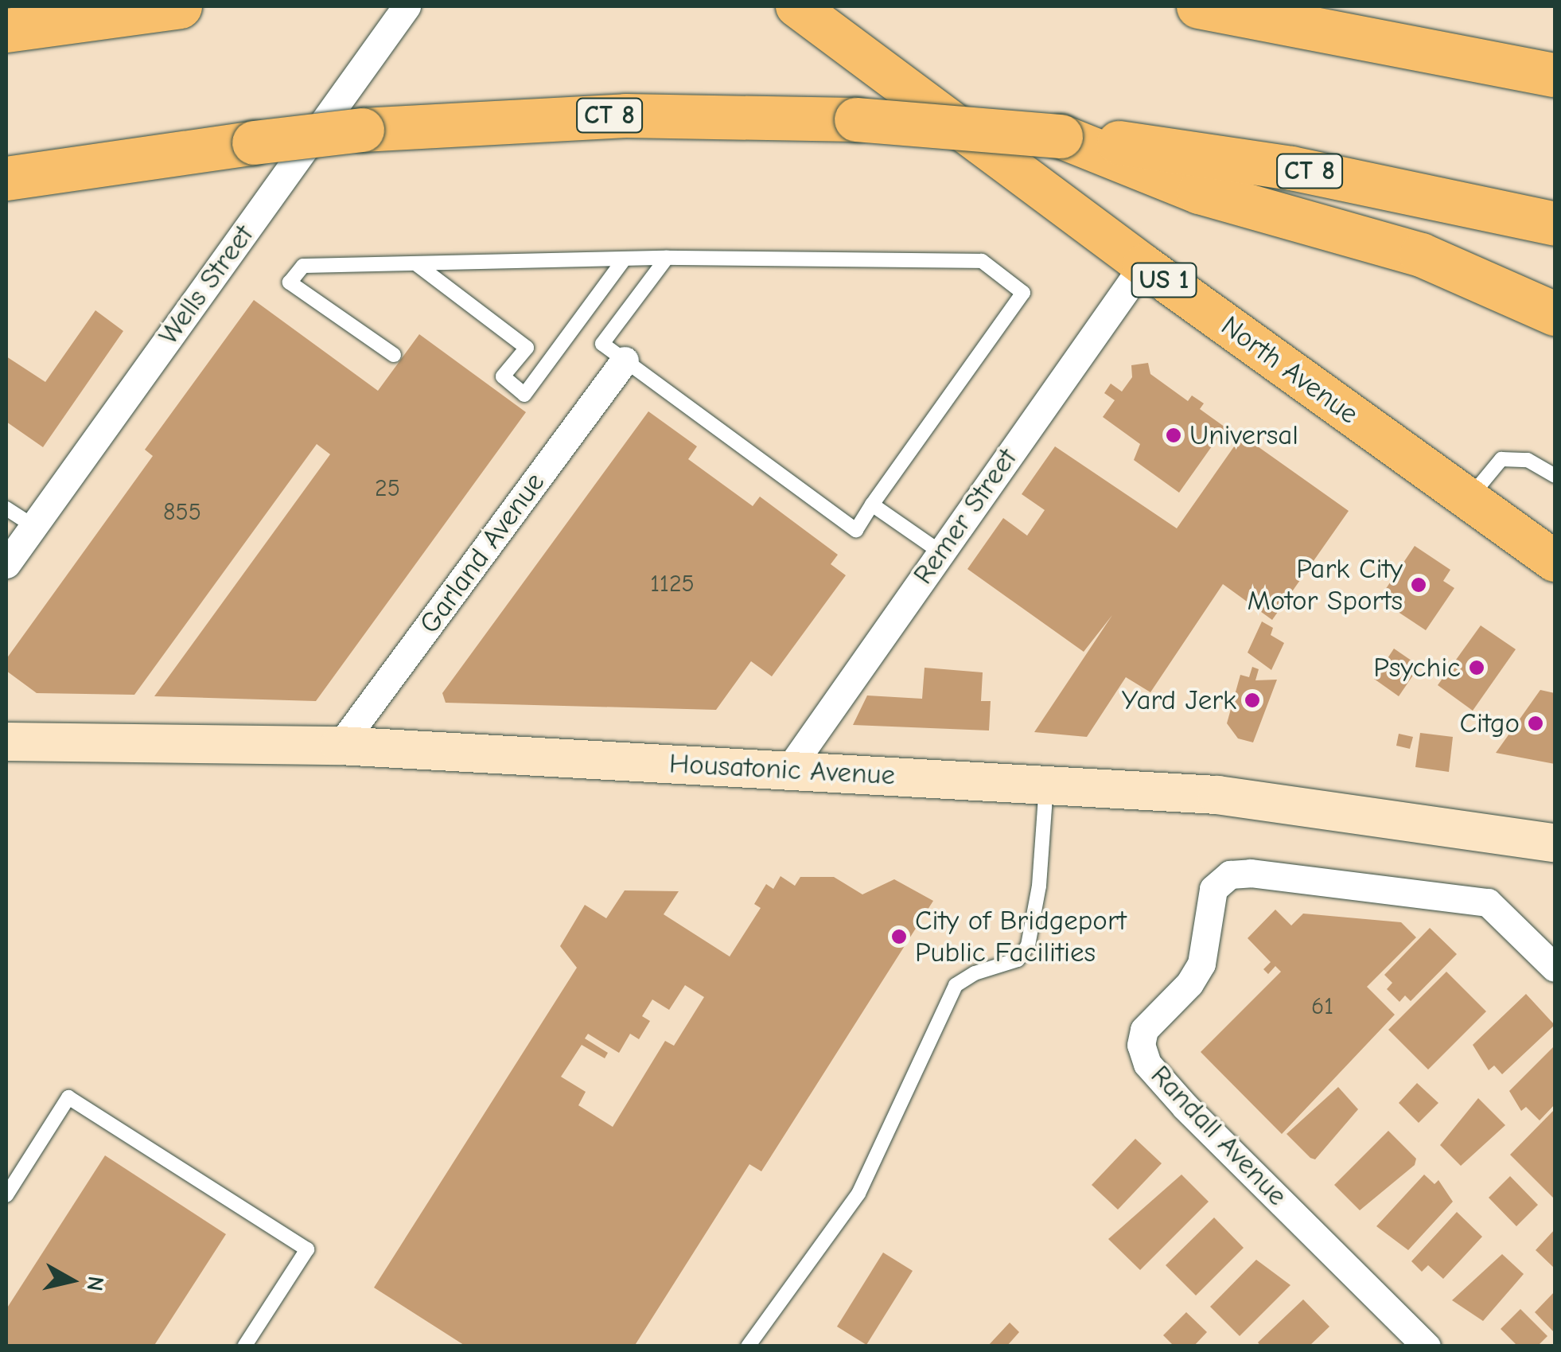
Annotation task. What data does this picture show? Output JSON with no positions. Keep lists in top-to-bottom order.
{
  "streets": {
    "highway": ["CT 8"],
    "main road": ["US 1", "North Avenue", "Housatonic Avenue"],
    "street": [
      "Wells Street",
      "Remer Street",
      "Garland Avenue",
      "Randall Avenue"
    ]
  },
  "crossings": [
    ["North Avenue", "Remer Street"],
    ["Remer Street", "Housatonic Avenue"],
    ["Garland Avenue", "Housatonic Avenue"]
  ],
  "places": [
    "Universal",
    "Park City Motor Sports",
    "Psychic",
    "Yard Jerk",
    "Citgo",
    "City of Bridgeport Public Facilities"
  ],
  "house_numbers": [
    "25",
    "855",
    "1125",
    "61"
  ],
  "north": "right"
}
